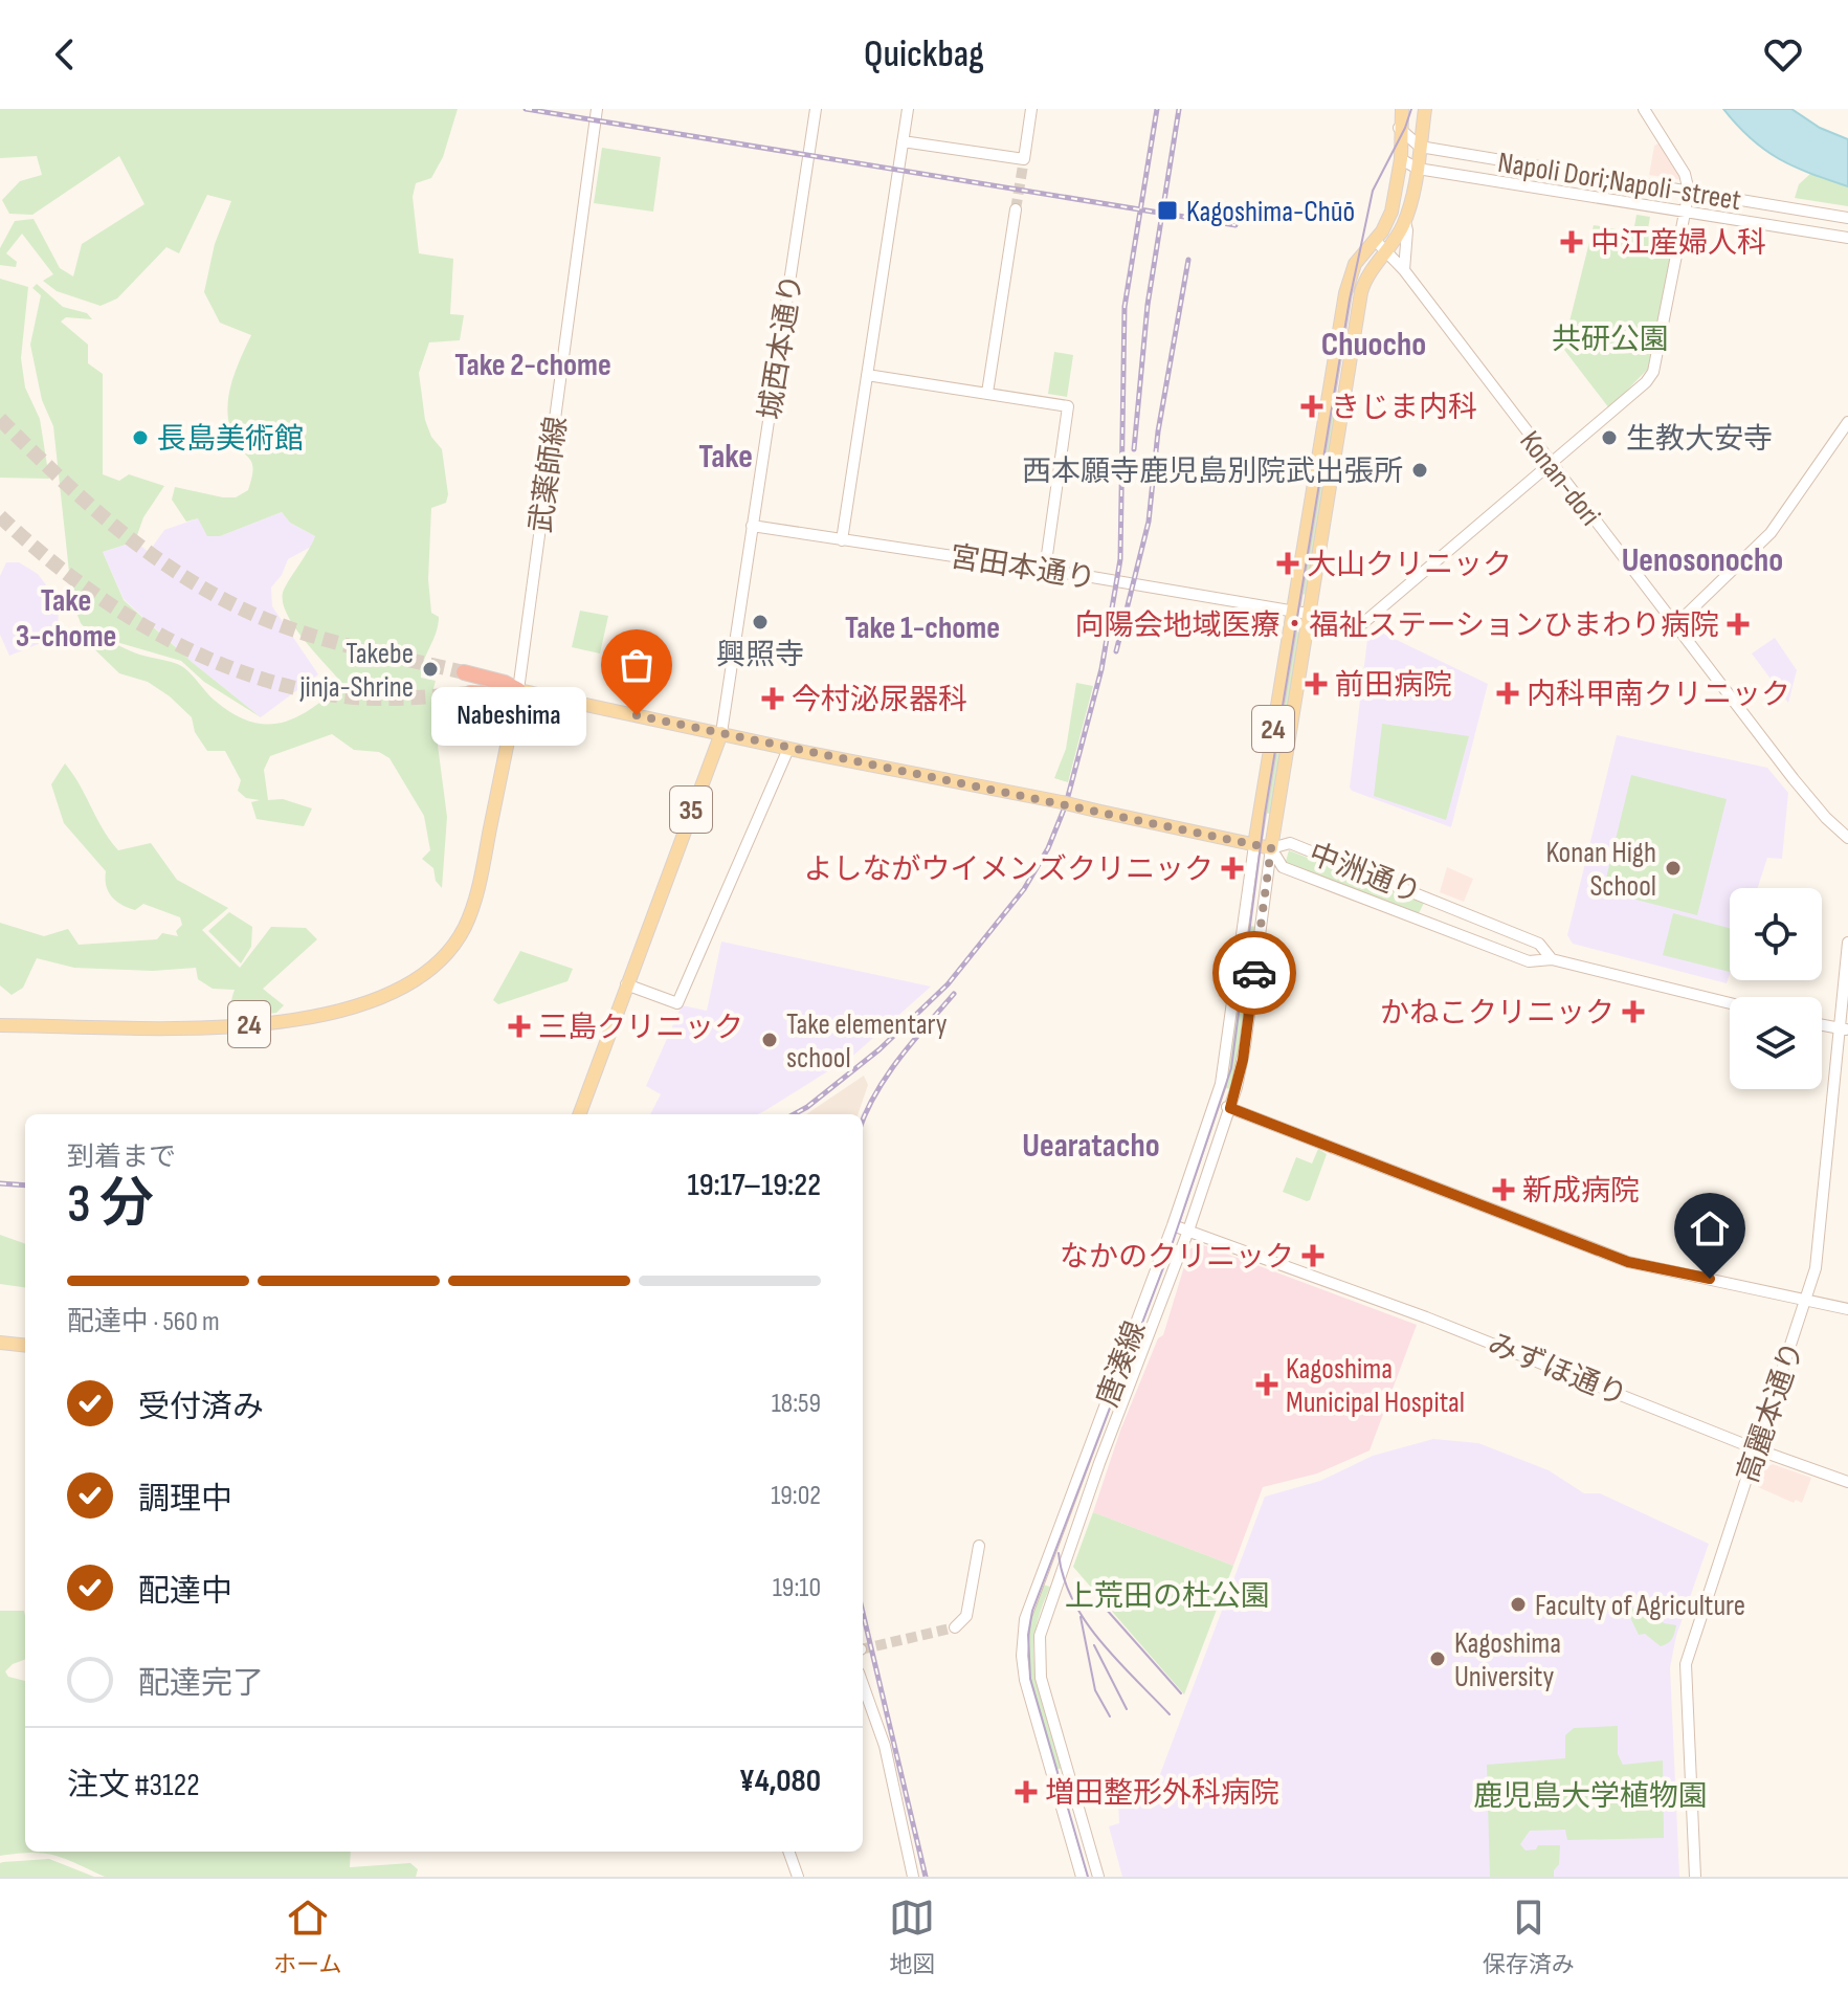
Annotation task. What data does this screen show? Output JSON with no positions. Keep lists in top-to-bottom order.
{
  "streets": {
    "main road": ["24", "35"],
    "street": [
      "Napoli Dori;Napoli-street",
      "城西本通り",
      "武薬師線",
      "Konan-dori",
      "宮田本通り",
      "中洲通り",
      "唐湊線",
      "みずほ通り",
      "高麗本通り"
    ]
  },
  "crossings": [
    ["Napoli Dori;Napoli-street", "宮田本通り"],
    ["Napoli Dori;Napoli-street", "24"],
    ["城西本通り", "宮田本通り"],
    ["城西本通り", "35"],
    ["武薬師線", "24"],
    ["Konan-dori", "宮田本通り"],
    ["Konan-dori", "24"],
    ["宮田本通り", "24"],
    ["24", "中洲通り"],
    ["24", "唐湊線"],
    ["中洲通り", "唐湊線"],
    ["唐湊線", "みずほ通り"],
    ["みずほ通り", "高麗本通り"]
  ],
  "districts": [
    "Chuocho",
    "Take 2-chome",
    "Take",
    "Uenosonocho",
    "Take 3-chome",
    "Take 1-chome",
    "Uearatacho"
  ],
  "parks": ["共研公園", "上荒田の杜公園", "鹿児島大学植物園"],
  "places": {
    "transit": ["Kagoshima-Chūō"],
    "health": [
      "中江産婦人科",
      "きじま内科",
      "大山クリニック",
      "向陽会地域医療・福祉ステーションひまわり病院",
      "前田病院",
      "内科甲南クリニック",
      "今村泌尿器科",
      "よしながウイメンズクリニック",
      "かねこクリニック",
      "三島クリニック",
      "新成病院",
      "なかのクリニック",
      "Kagoshima Municipal Hospital",
      "増田整形外科病院"
    ],
    "other": [
      "長島美術館",
      "生教大安寺",
      "西本願寺鹿児島別院武出張所",
      "興照寺",
      "Takebe jinja-Shrine",
      "Nabeshima",
      "Konan High School",
      "Take elementary school",
      "Faculty of Agriculture",
      "Kagoshima University"
    ]
  },
  "page": {
    "header": "Quickbag",
    "bubble": "Nabeshima",
    "heading": ["3 分", "到着まで", "19:17–19:22"],
    "panel": ["注文 #3122", "¥4,080"],
    "bar": "配達中 · 560 m",
    "list": [
      ["受付済み", "18:59"],
      ["調理中", "19:02"],
      ["配達中", "19:10"],
      "配達完了"
    ],
    "tabs": ["ホーム", "地図", "保存済み"]
  }
}
